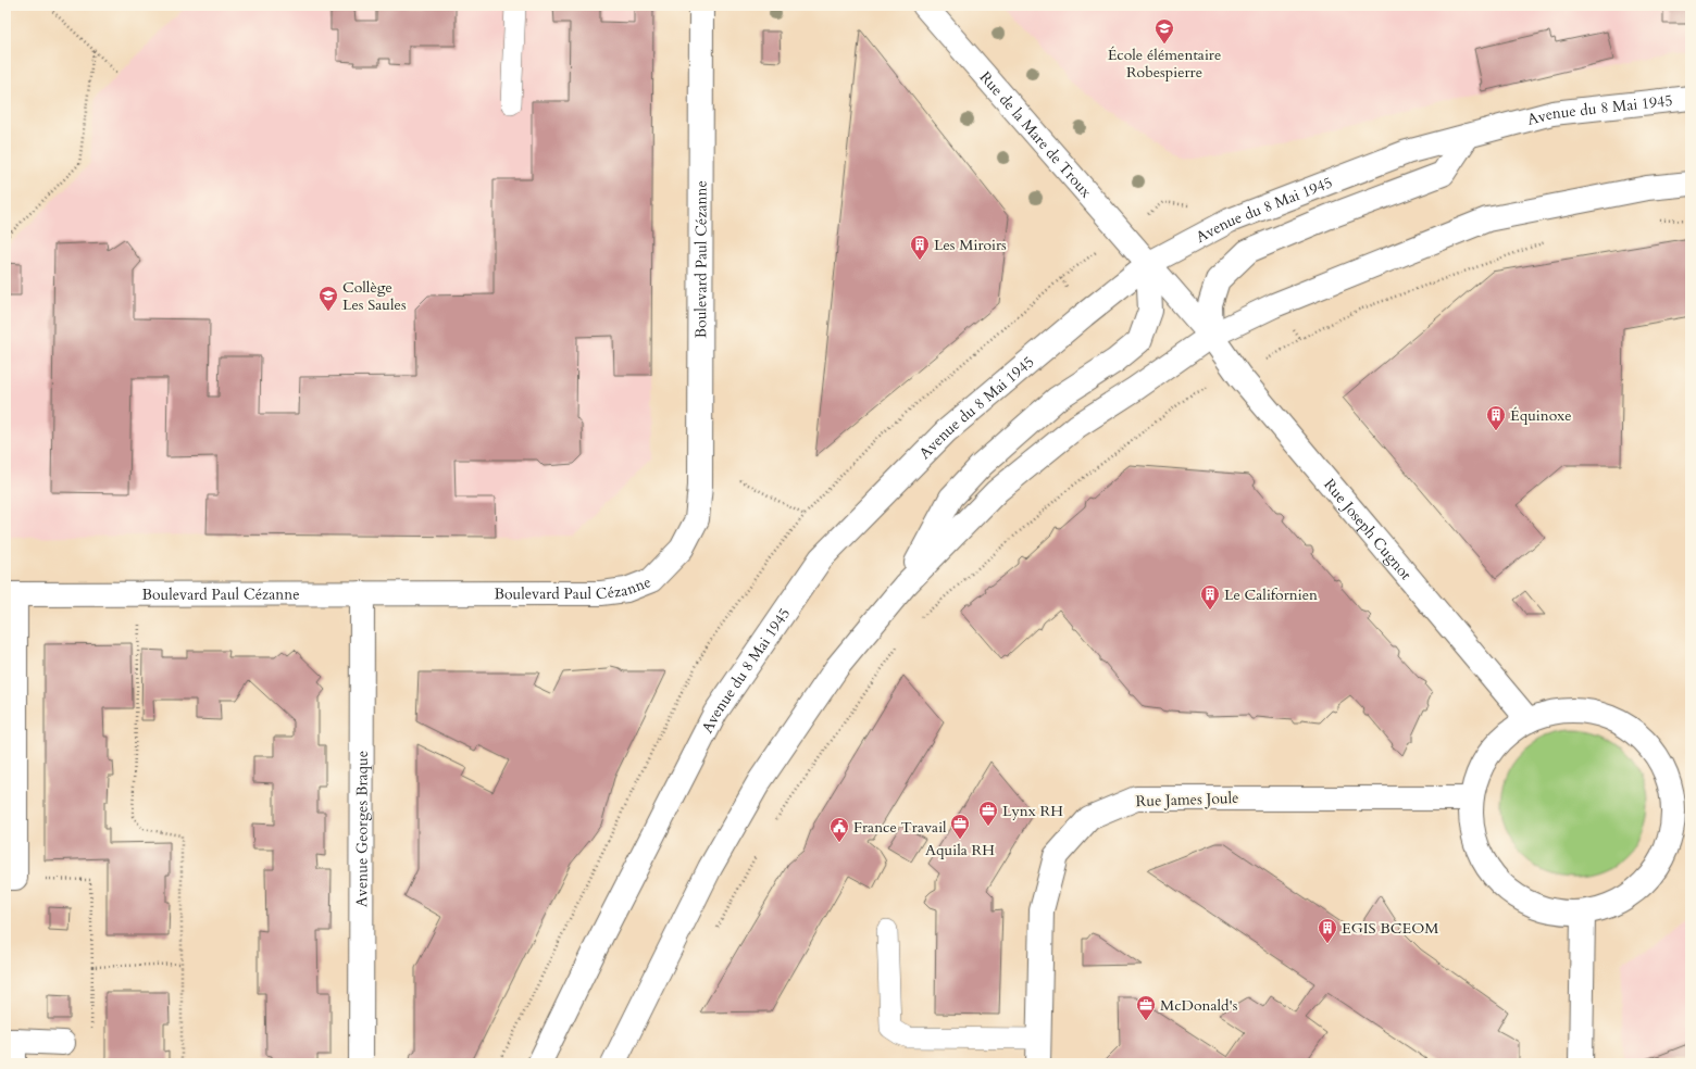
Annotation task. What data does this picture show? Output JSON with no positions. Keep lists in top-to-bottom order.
{
  "streets": {
    "street": [
      "Avenue du 8 Mai 1945",
      "Rue de la Mare de Troux",
      "Boulevard Paul Cézanne",
      "Rue Joseph Cugnot",
      "Rue James Joule",
      "Avenue Georges Braque"
    ]
  },
  "crossings": [
    ["Avenue du 8 Mai 1945", "Rue de la Mare de Troux"],
    ["Rue de la Mare de Troux", "Rue Joseph Cugnot"],
    ["Boulevard Paul Cézanne", "Avenue Georges Braque"]
  ],
  "places": {
    "school or university": ["École élémentaire Robespierre", "Collège Les Saules"],
    "building": [
      "Les Miroirs",
      "Équinoxe",
      "Le Californien",
      "EGIS BCEOM"
    ],
    "office": ["Lynx RH", "Aquila RH", "McDonald's"],
    "public building": ["France Travail"]
  }
}
